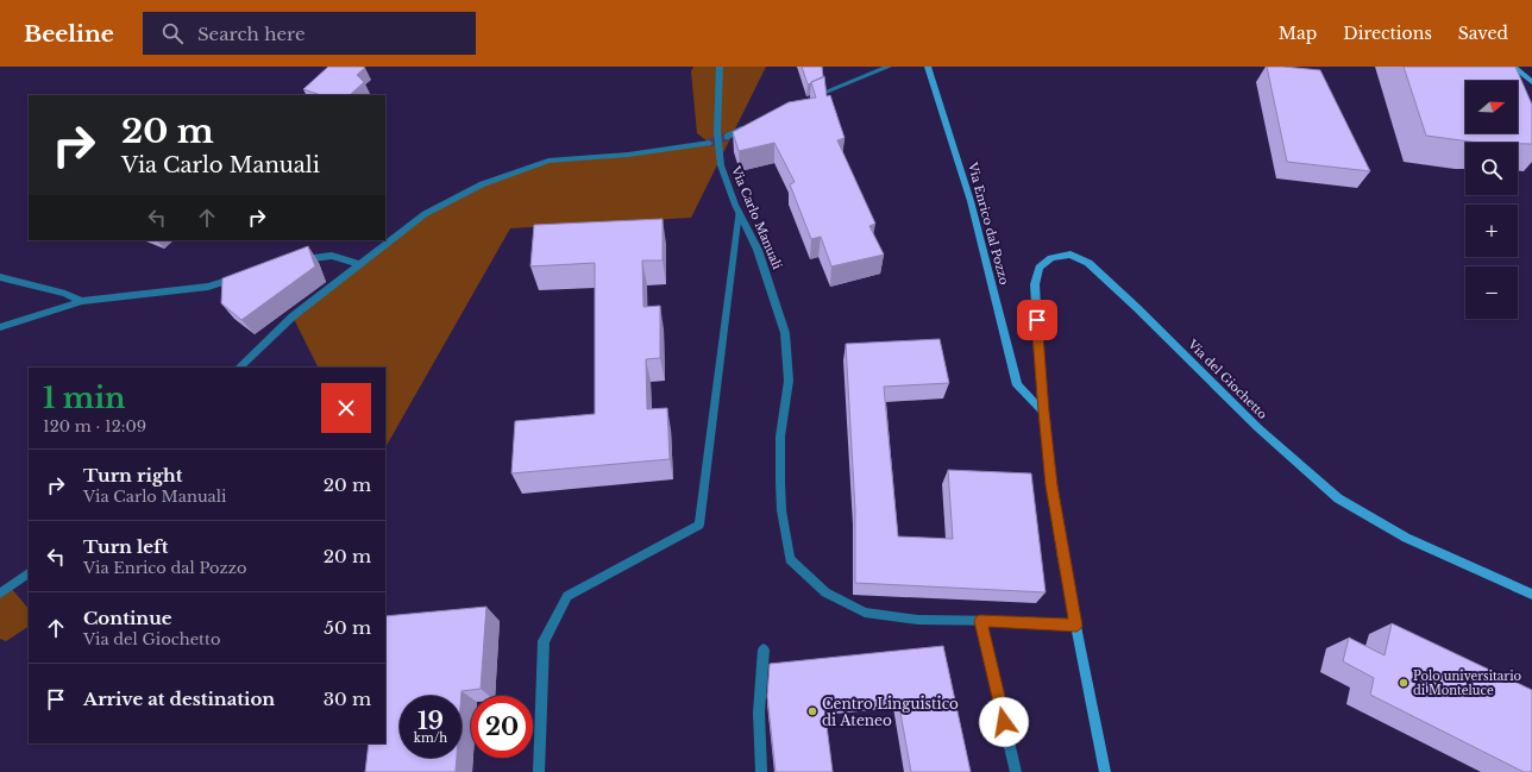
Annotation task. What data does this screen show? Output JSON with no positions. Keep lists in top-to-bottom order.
{
  "streets": {
    "street": ["Via Carlo Manuali", "Via Enrico dal Pozzo", "Via del Giochetto"]
  },
  "crossings": [
    ["Via Enrico dal Pozzo", "Via del Giochetto"]
  ],
  "places": ["Polo universitario di Monteluce", "Centro Linguistico di Ateneo"],
  "north": "right",
  "page": {
    "header": "Beeline",
    "search": "Search here",
    "nav": ["Map", "Directions", "Saved"],
    "map_buttons": ["+", "−"],
    "turn": ["20 m", "Via Carlo Manuali"],
    "heading": ["1 min", "120 m · 12:09"],
    "list": [
      {
        "name": "Turn right",
        "note": "Via Carlo Manuali",
        "value": "20 m"
      },
      {
        "name": "Turn left",
        "note": "Via Enrico dal Pozzo",
        "value": "20 m"
      },
      {
        "name": "Continue",
        "note": "Via del Giochetto",
        "value": "50 m"
      },
      {
        "name": "Arrive at destination",
        "value": "30 m"
      }
    ],
    "speed": "19 km/h",
    "limit": "20"
  }
}
